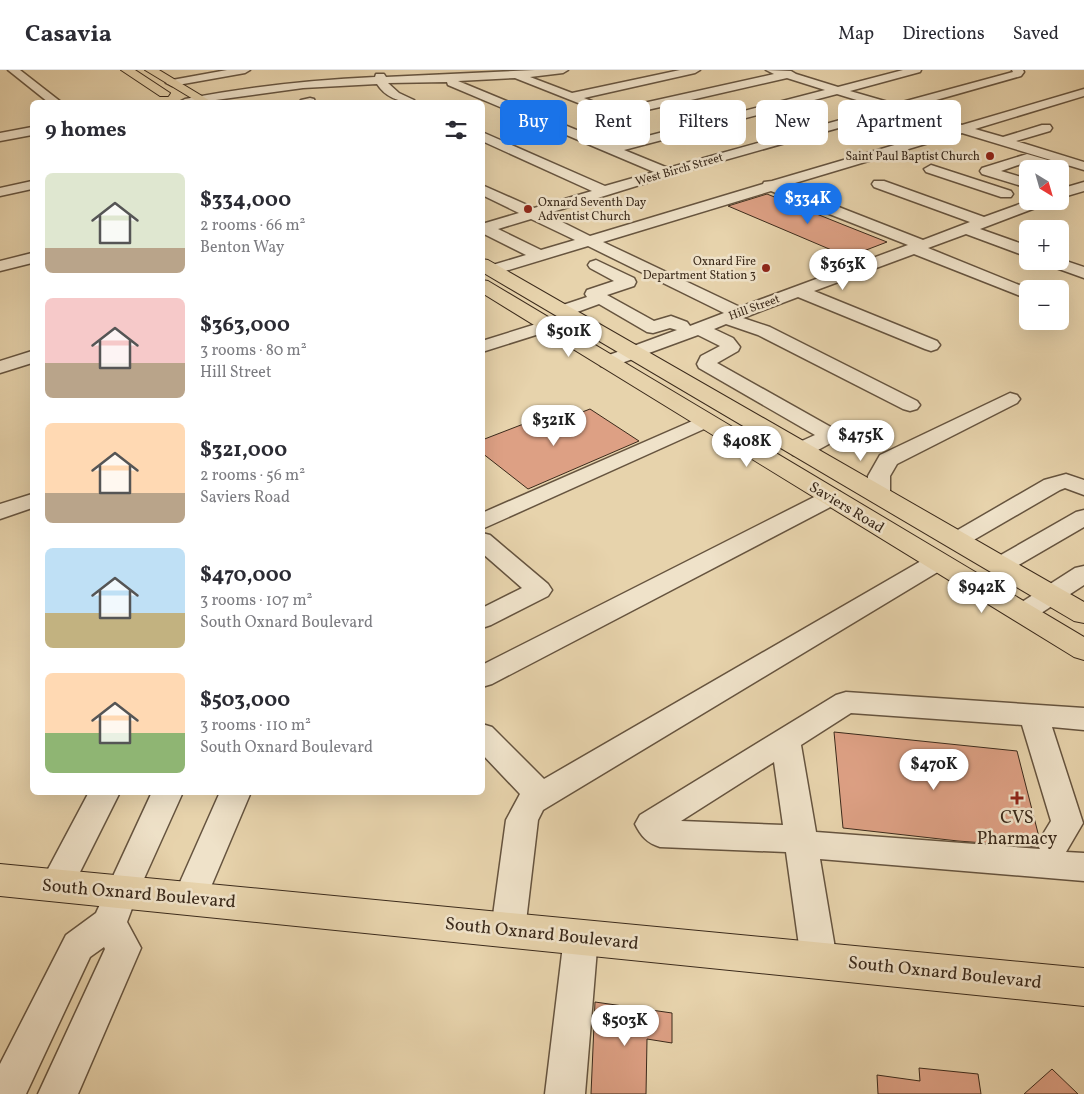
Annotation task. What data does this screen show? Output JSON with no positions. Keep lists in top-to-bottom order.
{
  "streets": {
    "main road": ["Saviers Road", "South Oxnard Boulevard"],
    "street": ["West Birch Street", "Hill Street"]
  },
  "crossings": [
    ["Hill Street", "Saviers Road"]
  ],
  "places": {
    "other": ["Saint Paul Baptist Church", "Oxnard Seventh Day Adventist Church", "Oxnard Fire Department Station 3"],
    "health": ["CVS Pharmacy"]
  },
  "north": "bottom right",
  "page": {
    "header": "Casavia",
    "nav": ["Map", "Directions", "Saved"],
    "chip": [
      "Buy",
      "Rent",
      "Filters",
      "New",
      "Apartment"
    ],
    "heading": "9 homes",
    "map_buttons": ["+", "−"],
    "list": [
      {
        "name": "$334,000",
        "note": "2 rooms · 66 m² · Benton Way"
      },
      {
        "name": "$363,000",
        "note": "3 rooms · 80 m² · Hill Street"
      },
      {
        "name": "$321,000",
        "note": "2 rooms · 56 m² · Saviers Road"
      },
      {
        "name": "$470,000",
        "note": "3 rooms · 107 m² · South Oxnard Boulevard"
      },
      {
        "name": "$503,000",
        "note": "3 rooms · 110 m² · South Oxnard Boulevard"
      }
    ],
    "price": [
      "$334K",
      "$363K",
      "$501K",
      "$321K",
      "$475K",
      "$408K",
      "$942K",
      "$470K",
      "$503K"
    ]
  }
}
